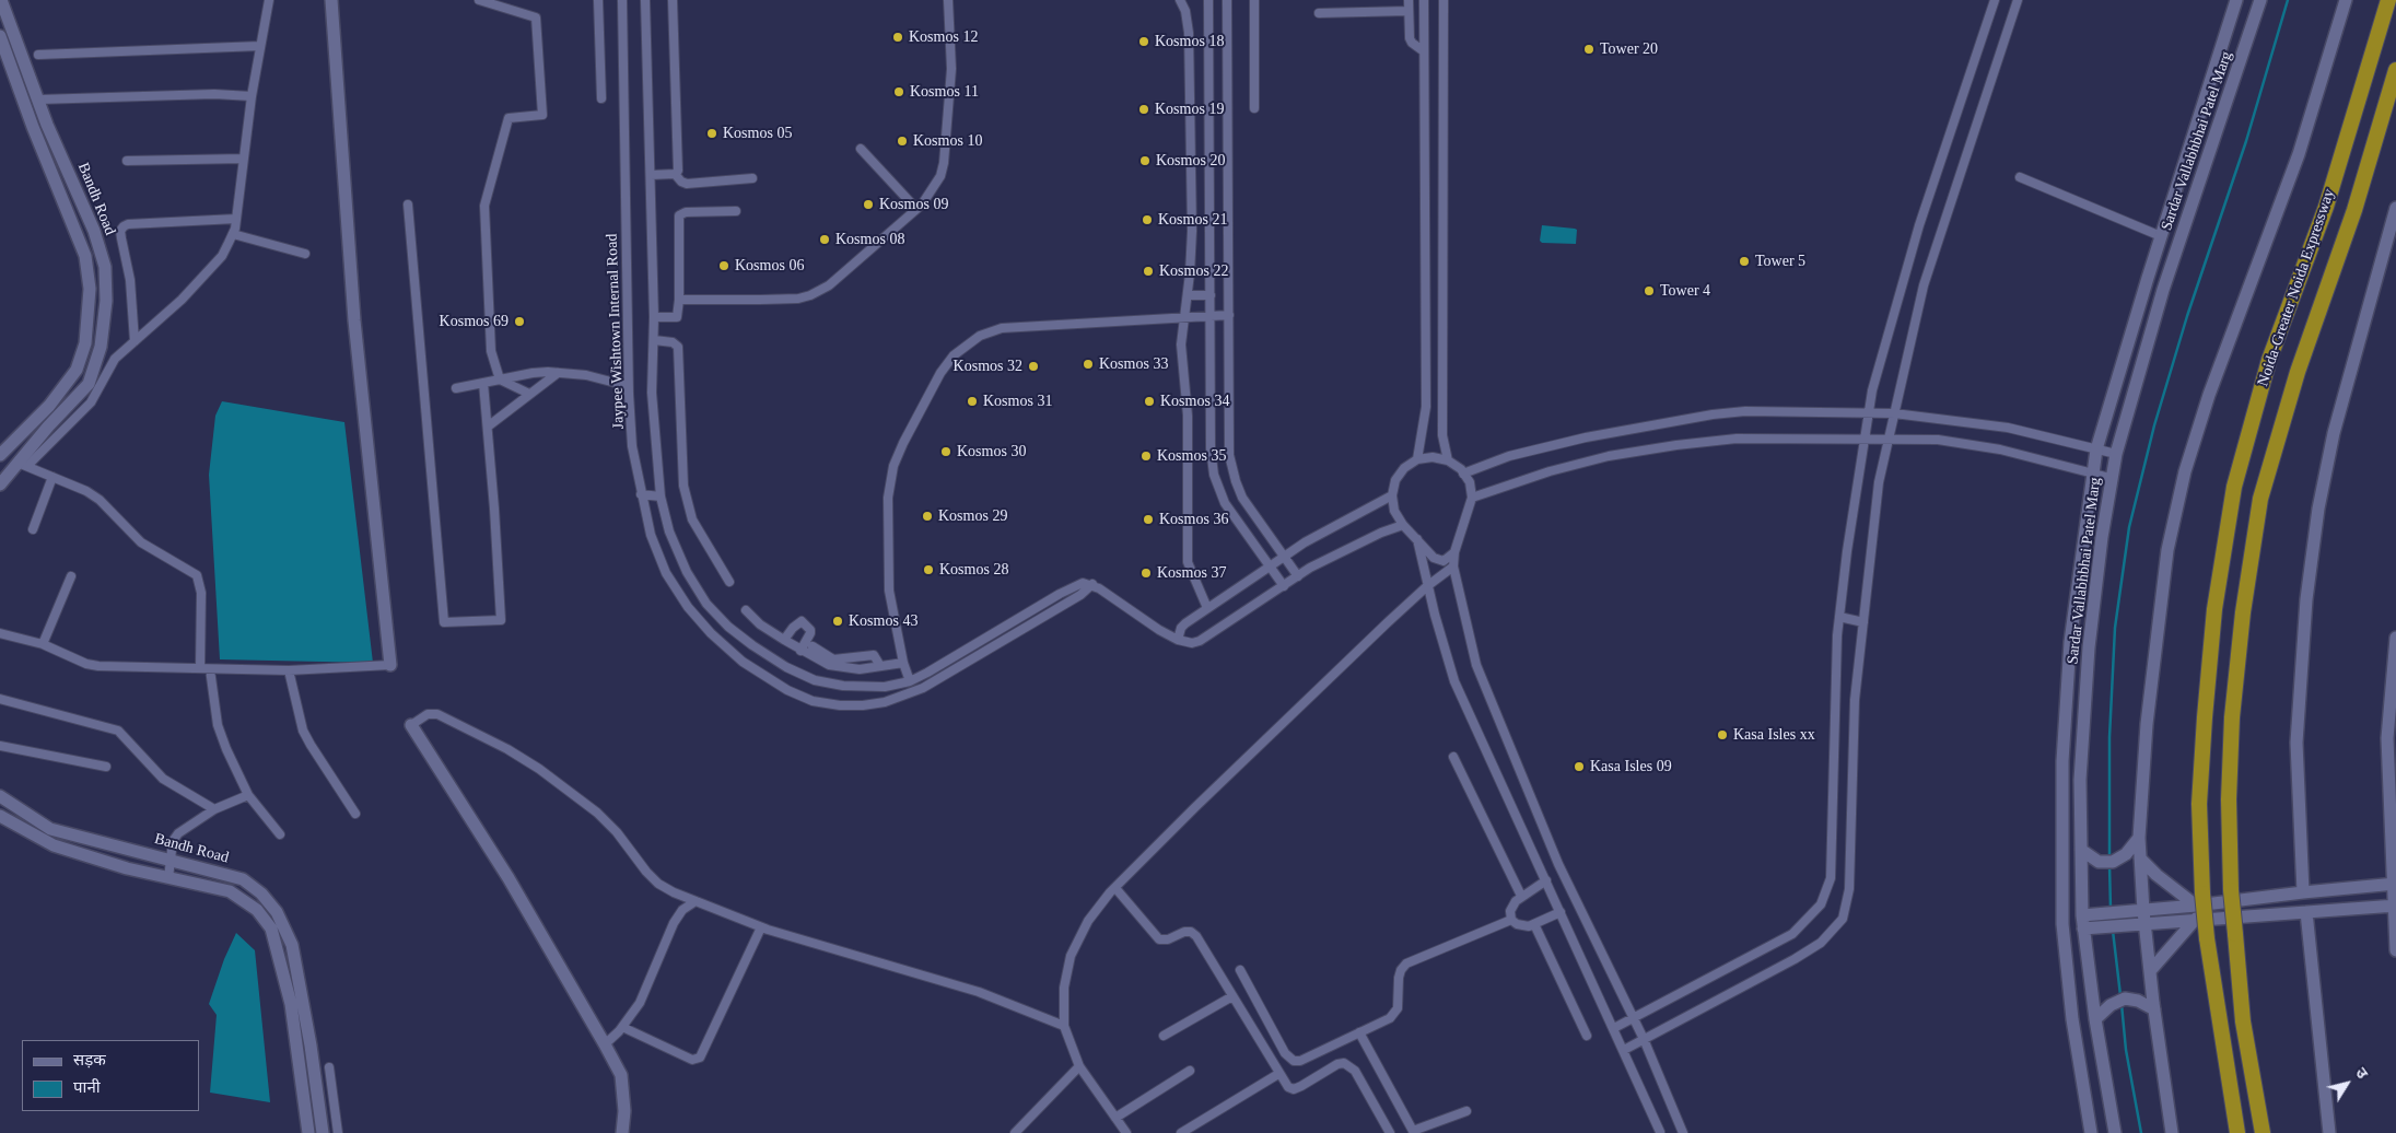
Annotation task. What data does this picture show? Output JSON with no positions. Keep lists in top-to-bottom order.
{
  "streets": {
    "highway": ["Noida-Greater Noida Expressway"],
    "street": ["Sardar Vallabhbhai Patel Marg", "Bandh Road", "Jaypee Wishtown Internal Road"]
  },
  "places": [
    "Kosmos 12",
    "Kosmos 18",
    "Tower 20",
    "Kosmos 11",
    "Kosmos 19",
    "Kosmos 05",
    "Kosmos 10",
    "Kosmos 20",
    "Kosmos 09",
    "Kosmos 21",
    "Kosmos 08",
    "Tower 5",
    "Kosmos 06",
    "Kosmos 22",
    "Tower 4",
    "Kosmos 69",
    "Kosmos 33",
    "Kosmos 32",
    "Kosmos 31",
    "Kosmos 34",
    "Kosmos 30",
    "Kosmos 35",
    "Kosmos 29",
    "Kosmos 36",
    "Kosmos 28",
    "Kosmos 37",
    "Kosmos 43",
    "Kasa Isles xx",
    "Kasa Isles 09"
  ],
  "legend": ["सड़क", "पानी"],
  "north": "top right"
}
